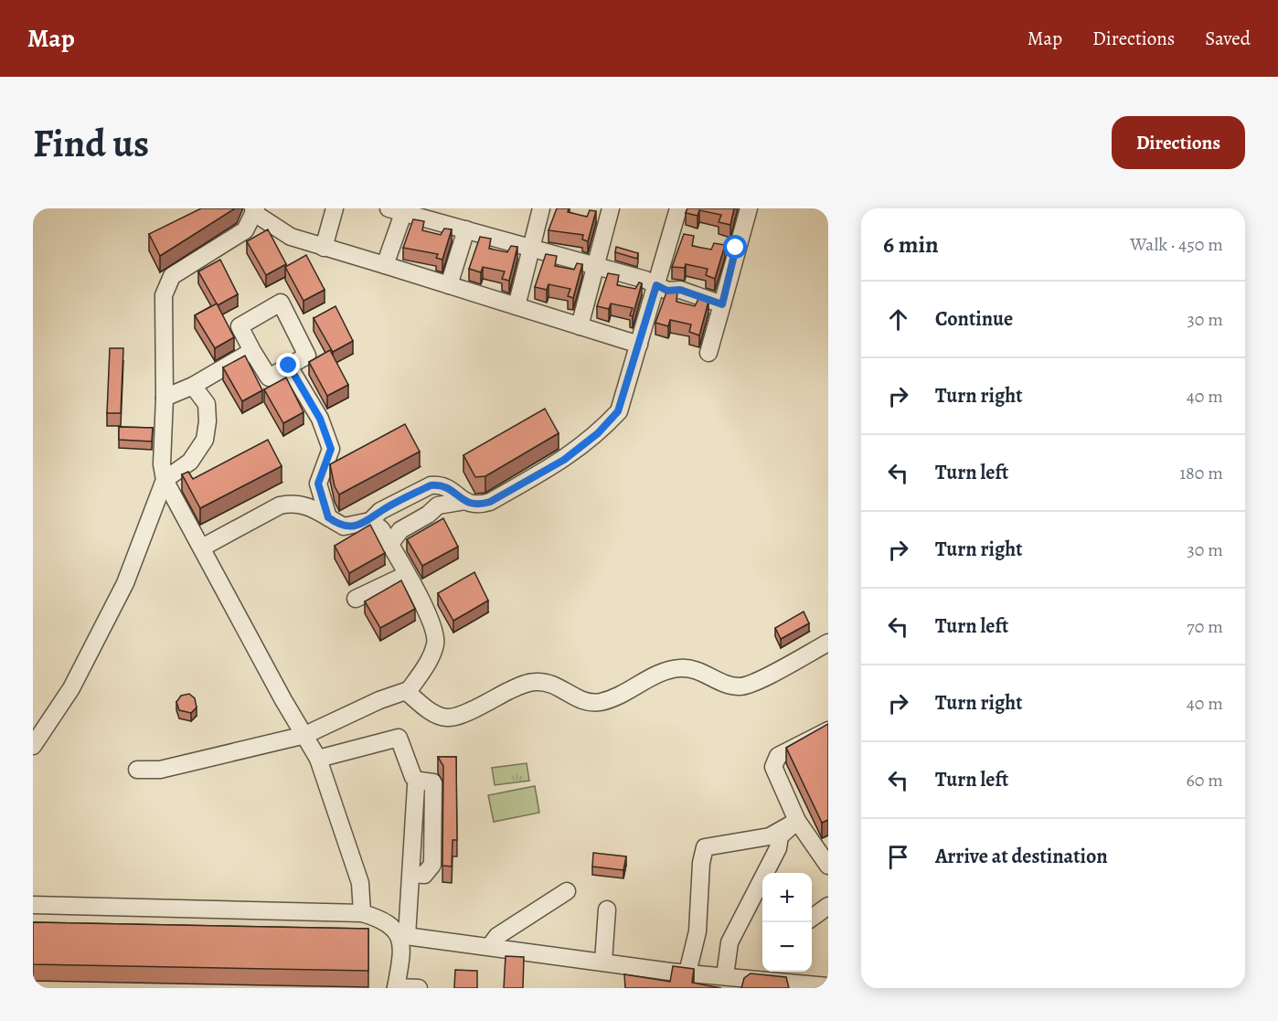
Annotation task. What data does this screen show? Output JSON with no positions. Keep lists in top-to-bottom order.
{
  "page": {
    "header": "Map",
    "nav": ["Map", "Directions", "Saved"],
    "buttons": "Directions",
    "title": "Find us",
    "heading": ["6 min", "Walk · 450 m"],
    "list": [
      ["Continue", "30 m"],
      ["Turn right", "40 m"],
      ["Turn left", "180 m"],
      ["Turn right", "30 m"],
      ["Turn left", "70 m"],
      ["Turn right", "40 m"],
      ["Turn left", "60 m"],
      "Arrive at destination"
    ],
    "map_buttons": ["+", "−"]
  }
}
